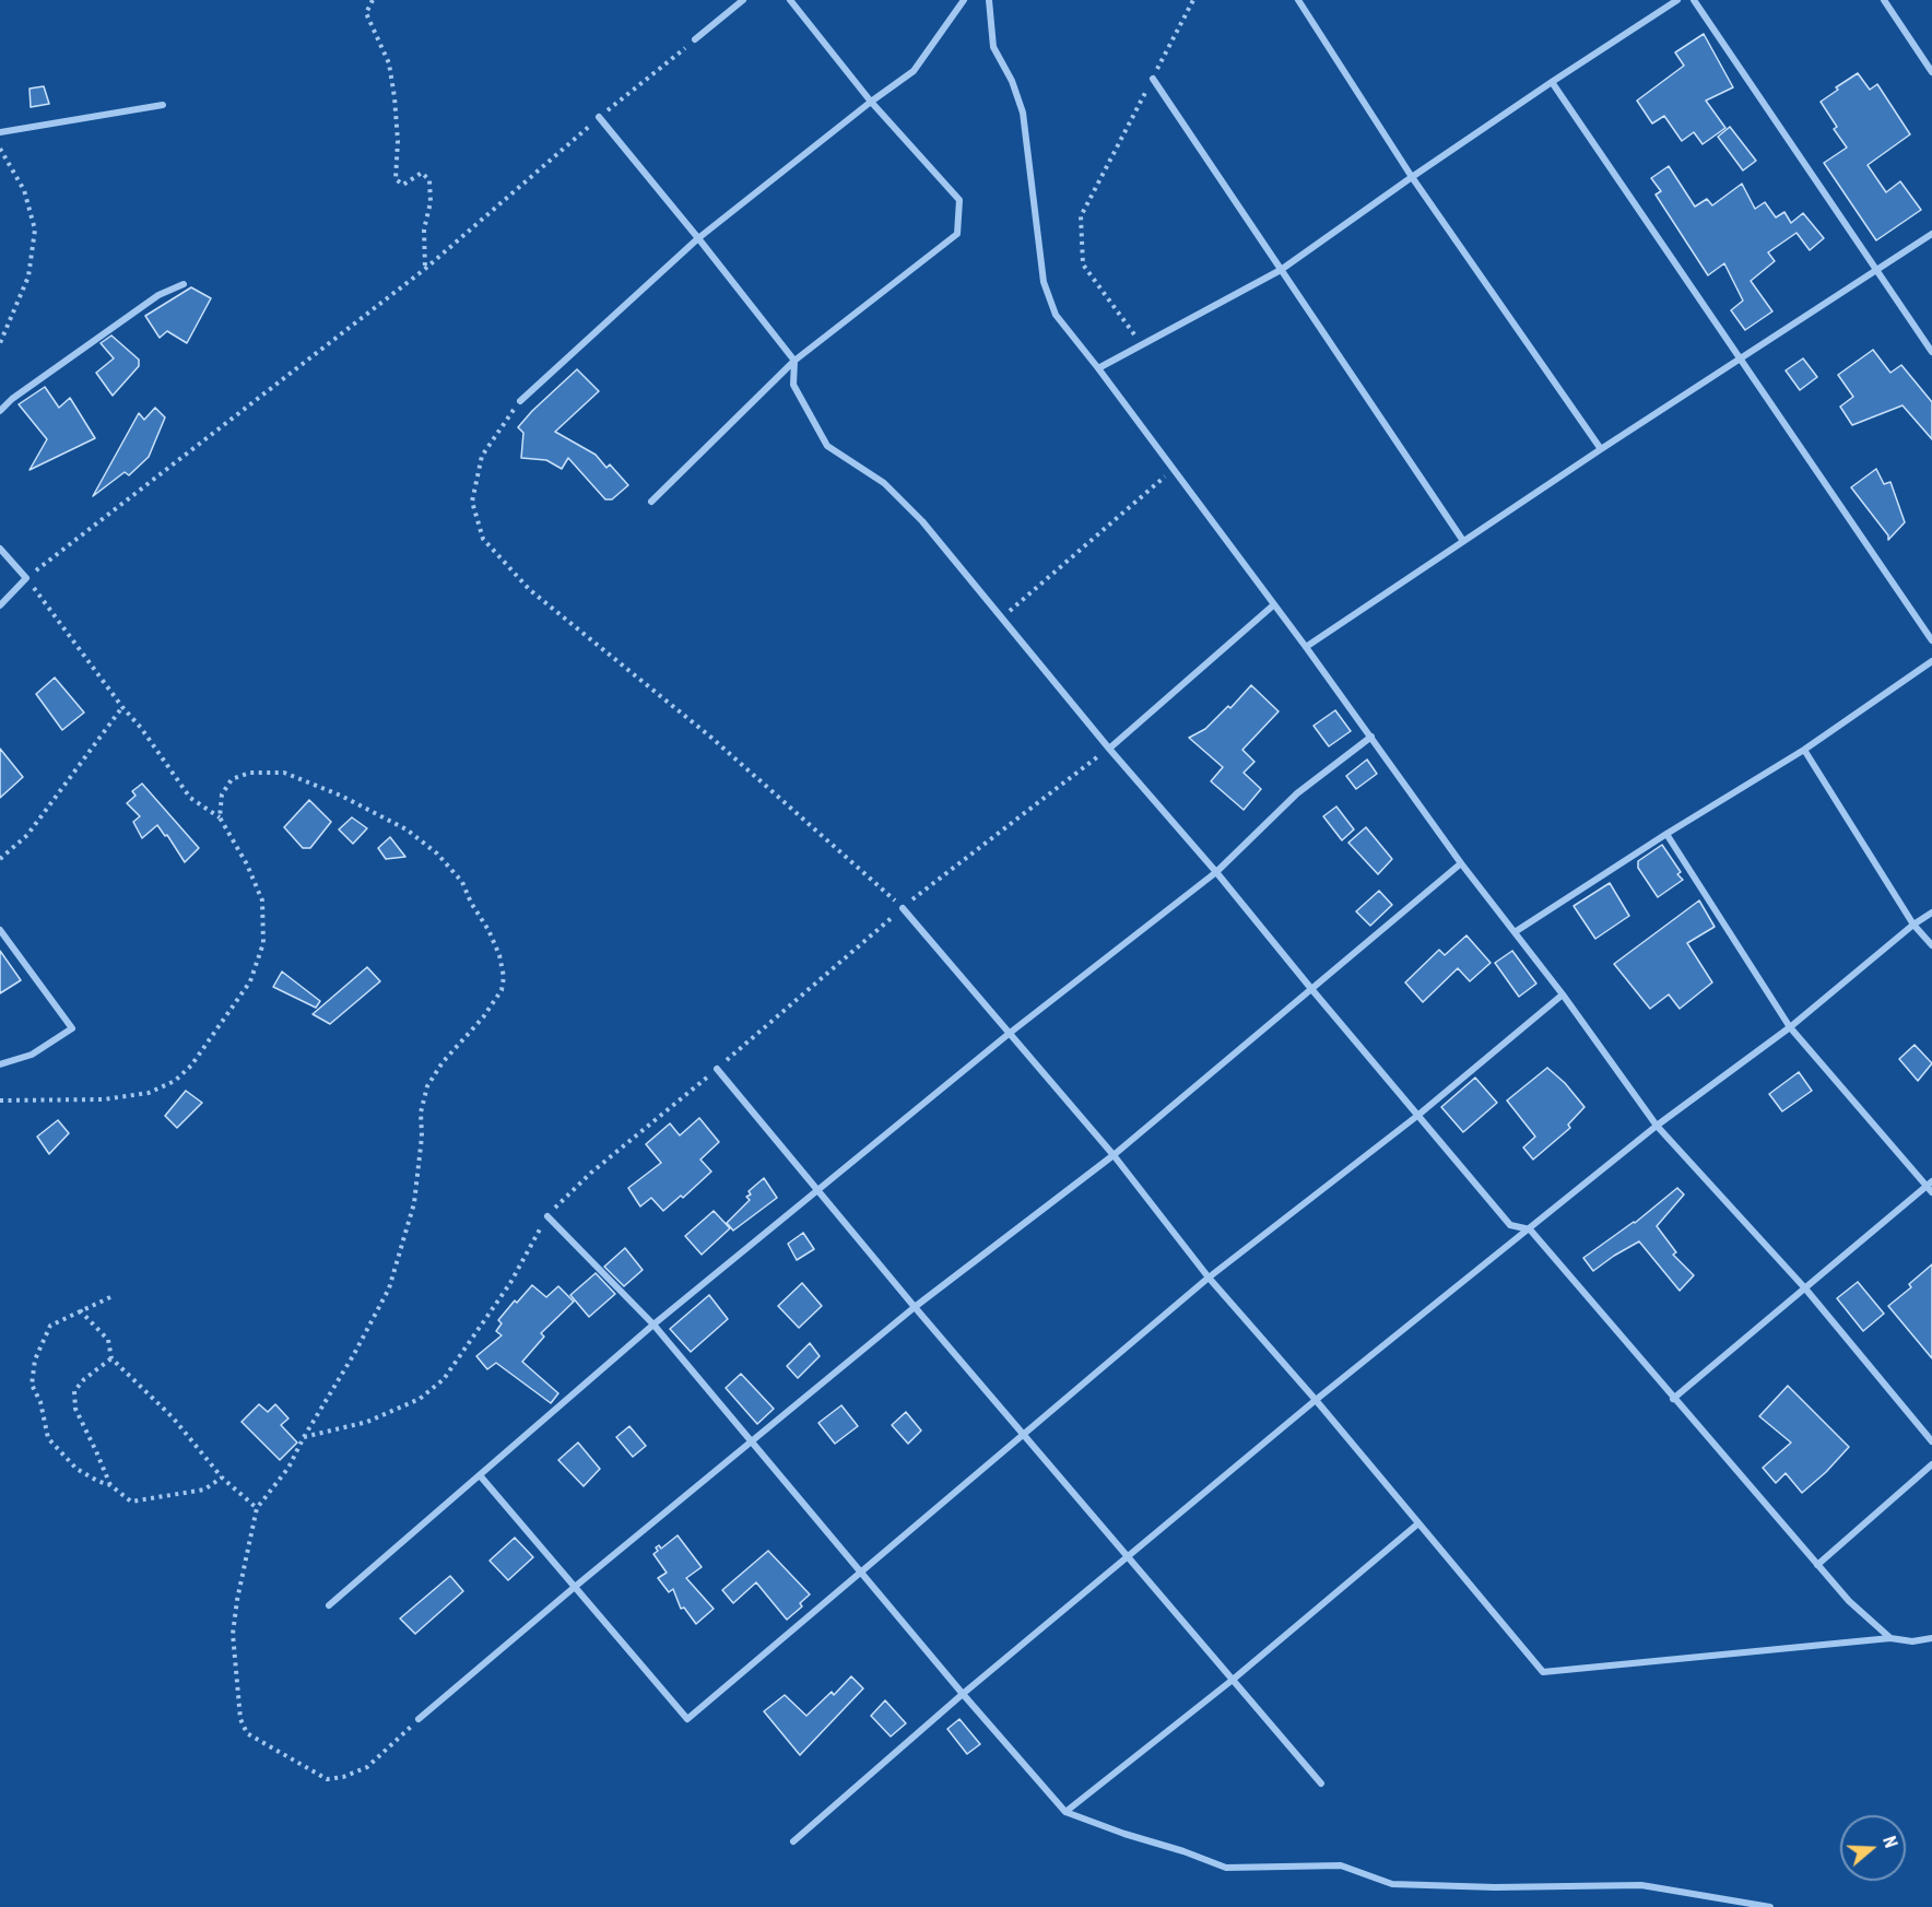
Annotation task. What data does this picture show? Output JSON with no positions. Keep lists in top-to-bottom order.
{
  "north": "right"
}
